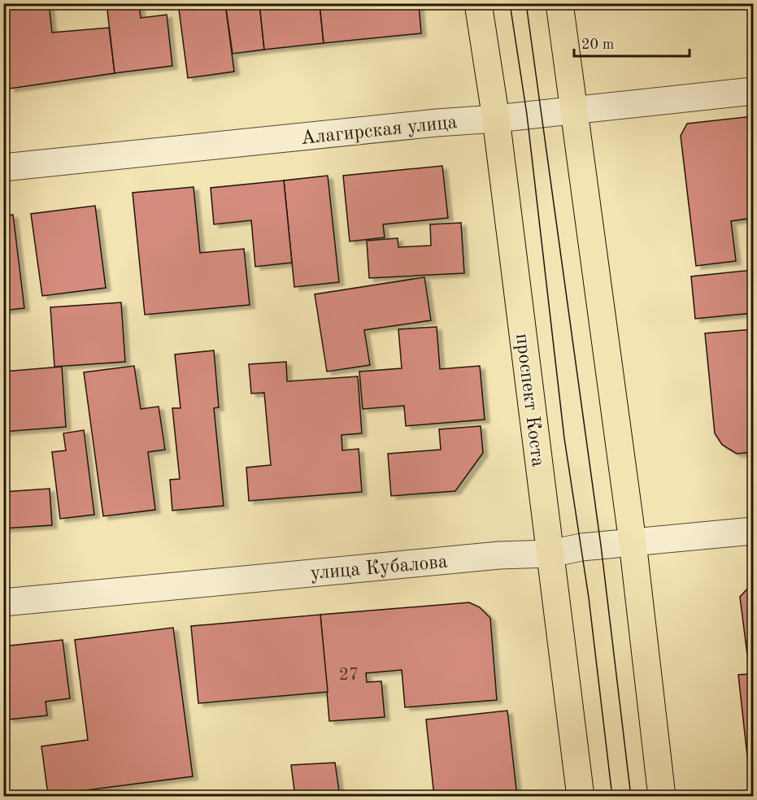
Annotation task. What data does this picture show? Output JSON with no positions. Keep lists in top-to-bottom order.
{
  "streets": {
    "main road": ["проспект Коста"],
    "street": ["Алагирская улица", "улица Кубалова"]
  },
  "crossings": [
    ["Алагирская улица", "проспект Коста"],
    ["проспект Коста", "улица Кубалова"]
  ],
  "house_numbers": ["27"],
  "scale_bar": "20 m"
}
